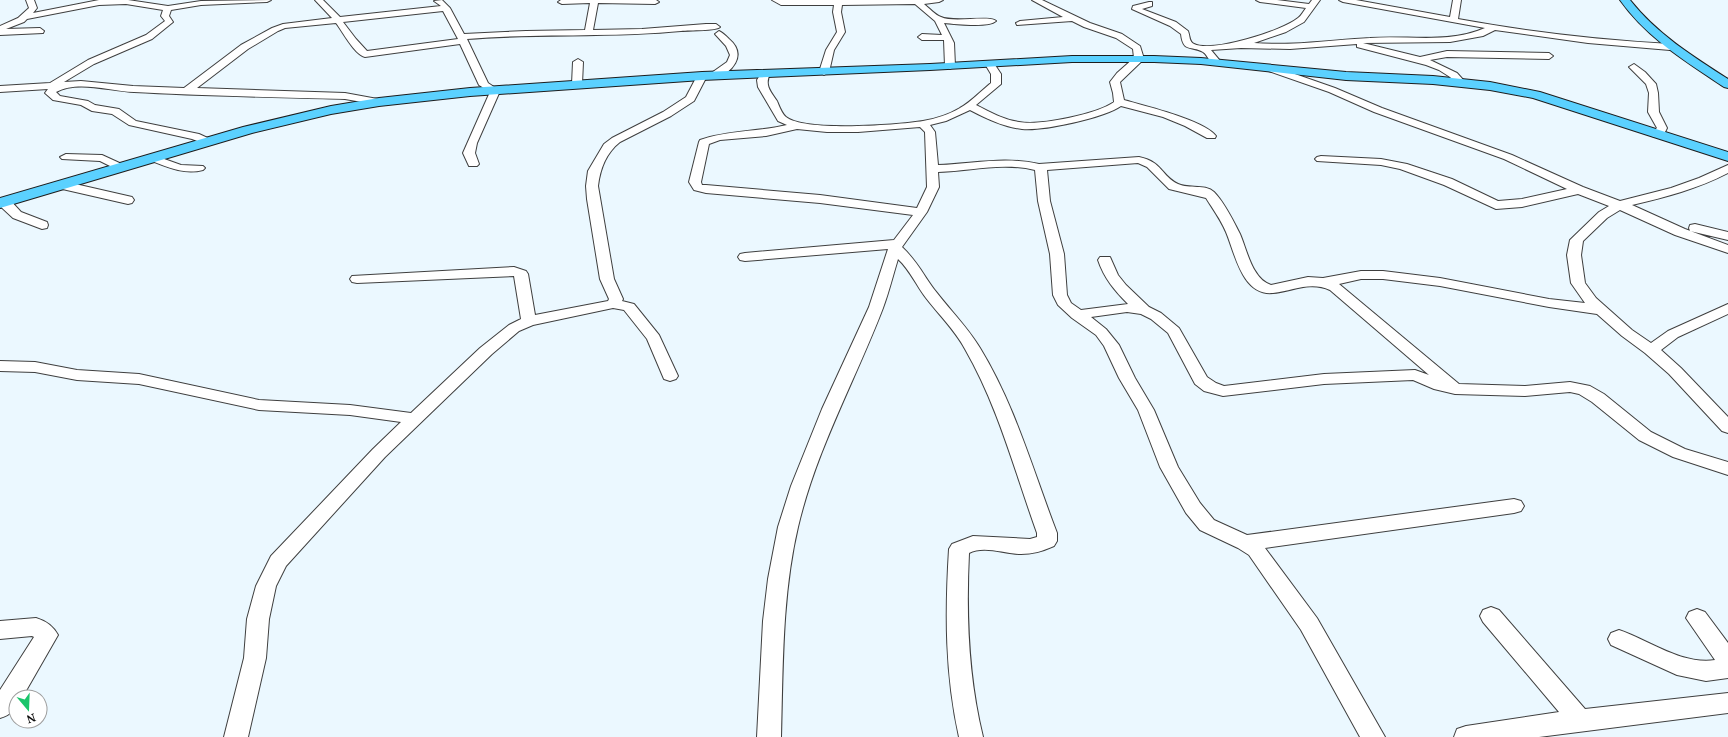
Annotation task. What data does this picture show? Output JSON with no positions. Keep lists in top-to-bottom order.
{
  "north": "bottom"
}
